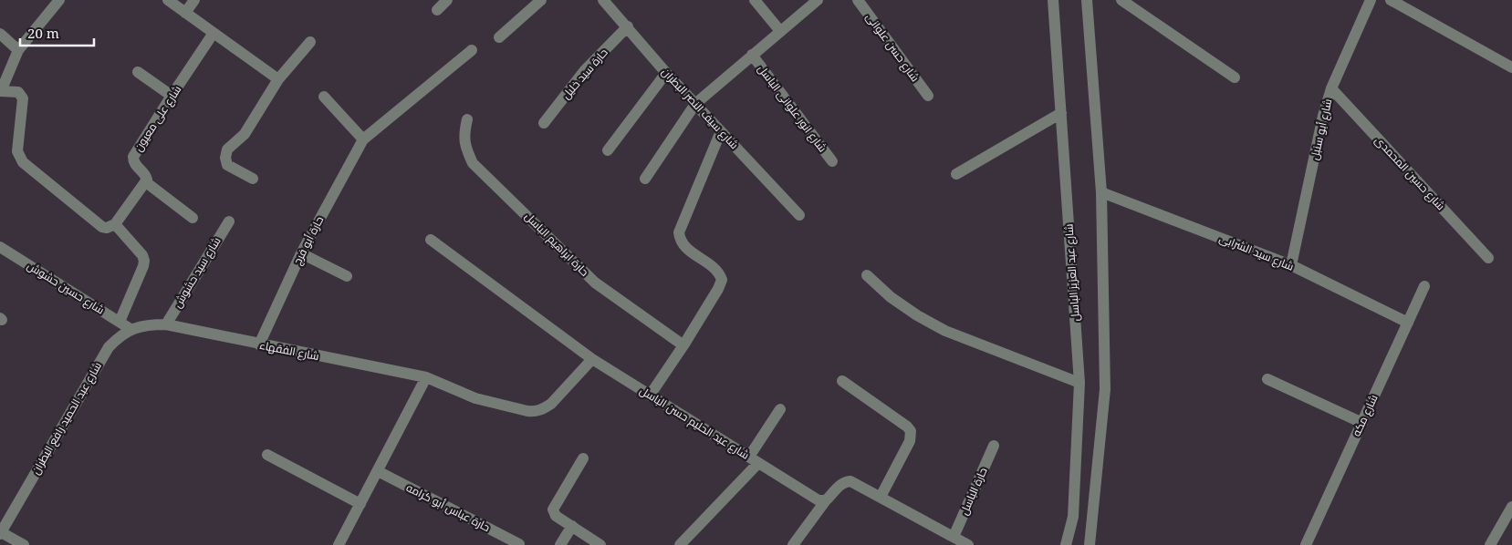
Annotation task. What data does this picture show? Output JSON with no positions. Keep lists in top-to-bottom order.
{
  "streets": {
    "street": [
      "شارع حسن علوانى",
      "حارة سيد خليل",
      "شارع سيف النصر البطران",
      "شارع انور علوانى الباسل",
      "شارع على معيون",
      "شارع أبو سنبل",
      "شارع حسين المحمدى",
      "حارة أبو فرج",
      "حارة ابراهيم الباسل",
      "شارع سيد الشرابى",
      "شارع سيد حشوش",
      "شارع عبد العزيز الباسل",
      "شارع حسين حشوش",
      "شارع الفقهاء",
      "شارع مكه",
      "شارع عبد الحميد رافع البطران",
      "شارع عبد الحليم حسن الباسل",
      "حارة الباسل",
      "حارة عباس أبو كرامه"
    ]
  },
  "crossings": [
    ["حارة سيد خليل", "شارع سيف النصر البطران"],
    ["شارع سيف النصر البطران", "شارع انور علوانى الباسل"],
    ["شارع أبو سنبل", "شارع حسين المحمدى"],
    ["شارع أبو سنبل", "شارع سيد الشرابى"],
    ["حارة أبو فرج", "شارع الفقهاء"],
    ["شارع سيد الشرابى", "شارع مكه"],
    ["شارع سيد حشوش", "شارع الفقهاء"],
    ["شارع حسين حشوش", "شارع عبد الحميد رافع البطران"],
    ["شارع الفقهاء", "شارع عبد الحميد رافع البطران"],
    ["شارع الفقهاء", "شارع عبد الحليم حسن الباسل"]
  ],
  "scale_bar": "20 m"
}
